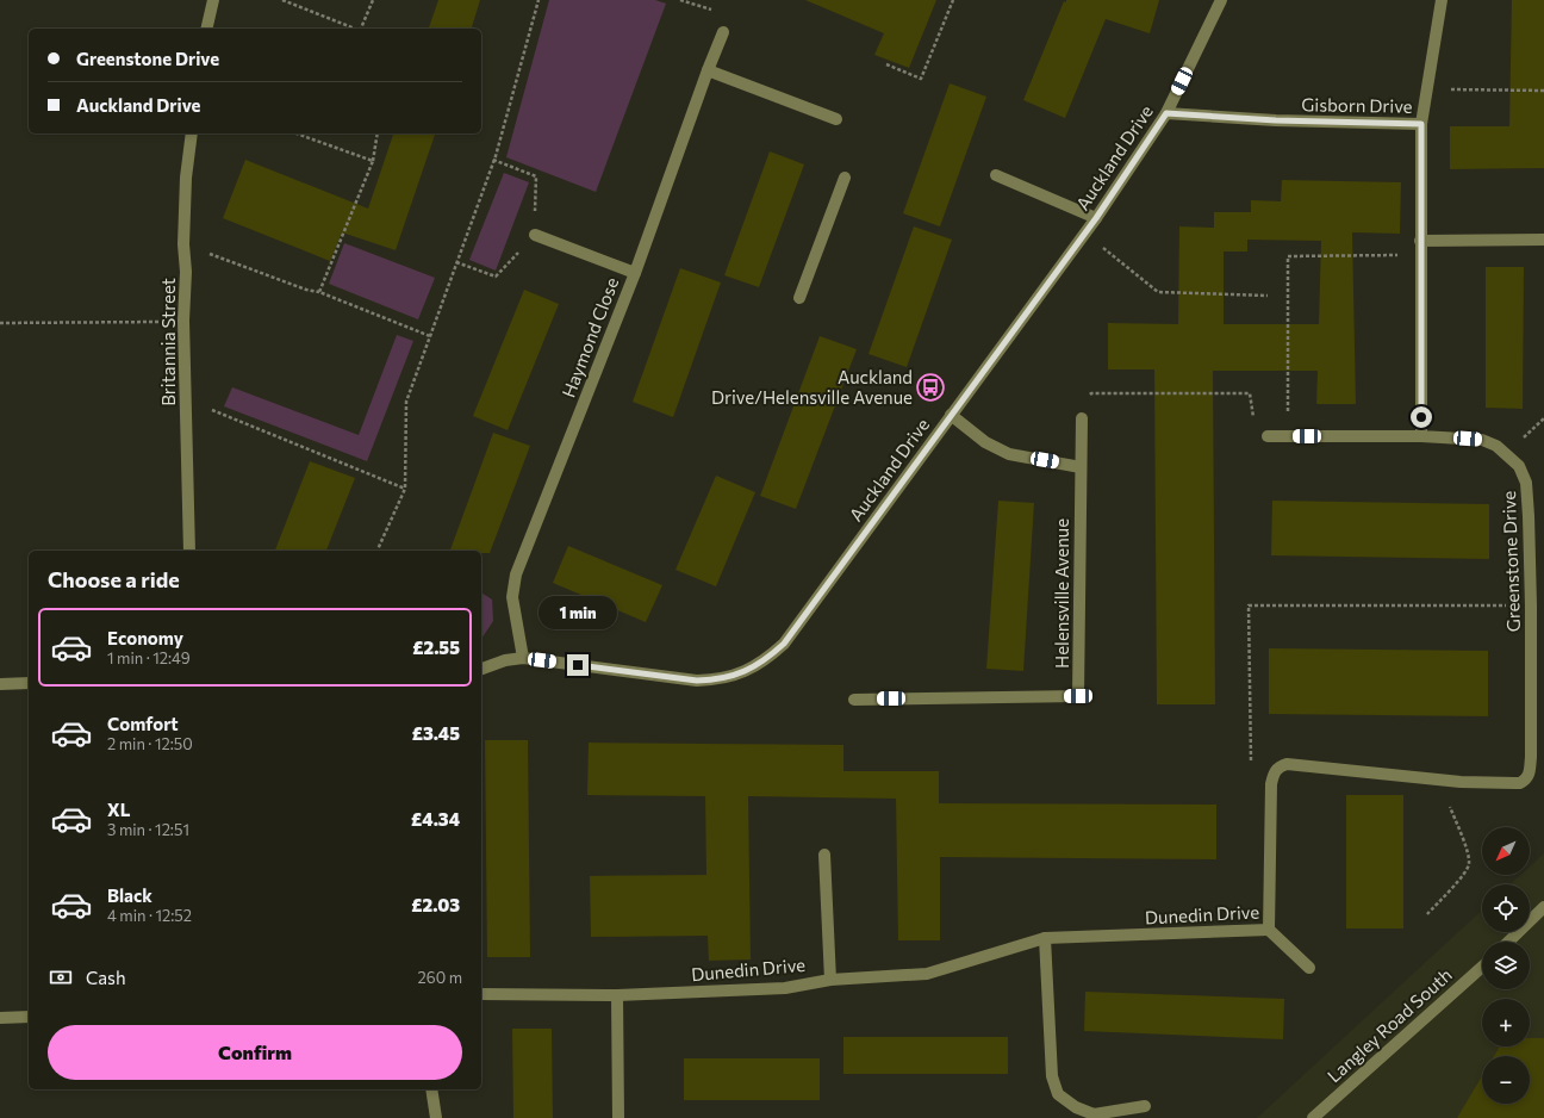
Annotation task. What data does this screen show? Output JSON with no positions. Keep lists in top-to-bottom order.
{
  "streets": {
    "street": [
      "Gisborn Drive",
      "Auckland Drive",
      "Haymond Close",
      "Britannia Street",
      "Greenstone Drive",
      "Helensville Avenue",
      "Dunedin Drive",
      "Langley Road South"
    ]
  },
  "crossings": [
    ["Gisborn Drive", "Auckland Drive"],
    ["Auckland Drive", "Haymond Close"],
    ["Greenstone Drive", "Dunedin Drive"]
  ],
  "places": {
    "bus stop": ["Auckland Drive/Helensville Avenue"]
  },
  "north": "bottom left",
  "page": {
    "banner": ["Greenstone Drive", "Auckland Drive"],
    "heading": "Choose a ride",
    "bubble": "1 min",
    "list": [
      {
        "name": "Economy",
        "note": "1 min · 12:49",
        "value": "£2.55"
      },
      {
        "name": "Comfort",
        "note": "2 min · 12:50",
        "value": "£3.45"
      },
      {
        "name": "XL",
        "note": "3 min · 12:51",
        "value": "£4.34"
      },
      {
        "name": "Black",
        "note": "4 min · 12:52",
        "value": "£2.03"
      }
    ],
    "map_buttons": ["+", "−"],
    "pay": ["Cash", "260 m"],
    "buttons": "Confirm"
  }
}
